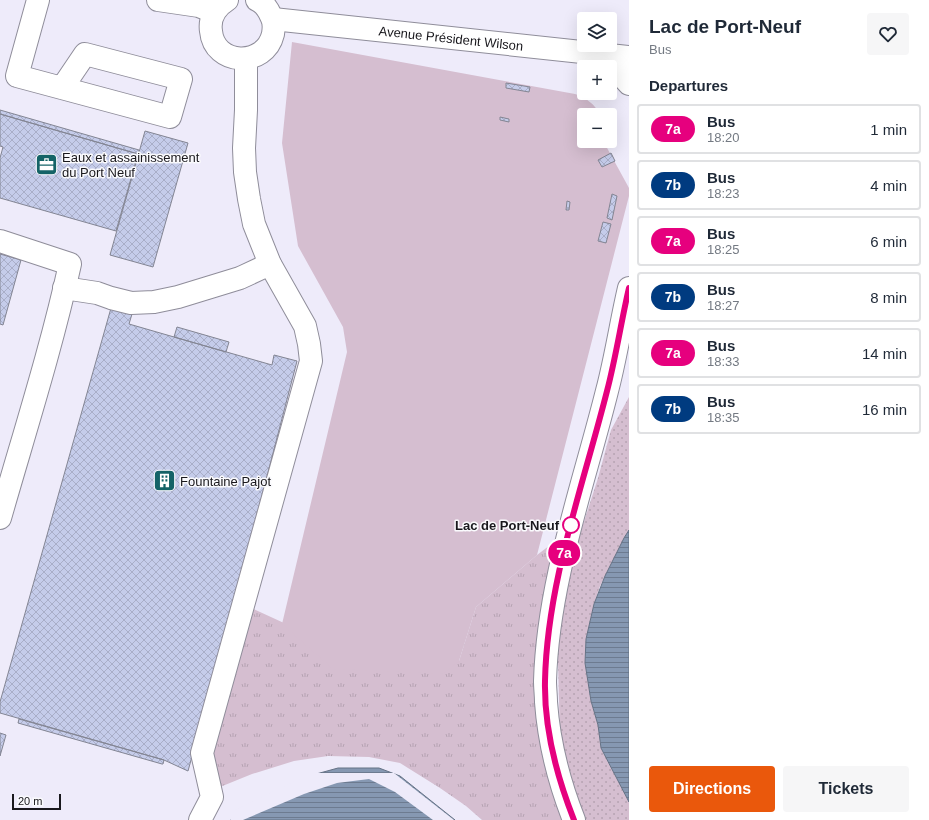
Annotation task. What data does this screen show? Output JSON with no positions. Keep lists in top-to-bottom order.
{
  "streets": {
    "street": ["Avenue Président Wilson"]
  },
  "places": {
    "office": ["Eaux et assainissement du Port Neuf"],
    "building": ["Fountaine Pajot"],
    "other": ["Lac de Port-Neuf"]
  },
  "lines": ["bus line 7a"],
  "scale_bar": "20 m",
  "page": {
    "on_map": "7a",
    "heading": [
      ["Lac de Port-Neuf", "Bus"],
      "Departures"
    ],
    "map_buttons": ["+", "−"],
    "list": [
      {
        "mark": "7a",
        "name": "Bus",
        "note": "18:20",
        "value": "1 min"
      },
      {
        "mark": "7b",
        "name": "Bus",
        "note": "18:23",
        "value": "4 min"
      },
      {
        "mark": "7a",
        "name": "Bus",
        "note": "18:25",
        "value": "6 min"
      },
      {
        "mark": "7b",
        "name": "Bus",
        "note": "18:27",
        "value": "8 min"
      },
      {
        "mark": "7a",
        "name": "Bus",
        "note": "18:33",
        "value": "14 min"
      },
      {
        "mark": "7b",
        "name": "Bus",
        "note": "18:35",
        "value": "16 min"
      }
    ],
    "buttons": ["Directions", "Tickets"],
    "scale": "20 m"
  }
}
